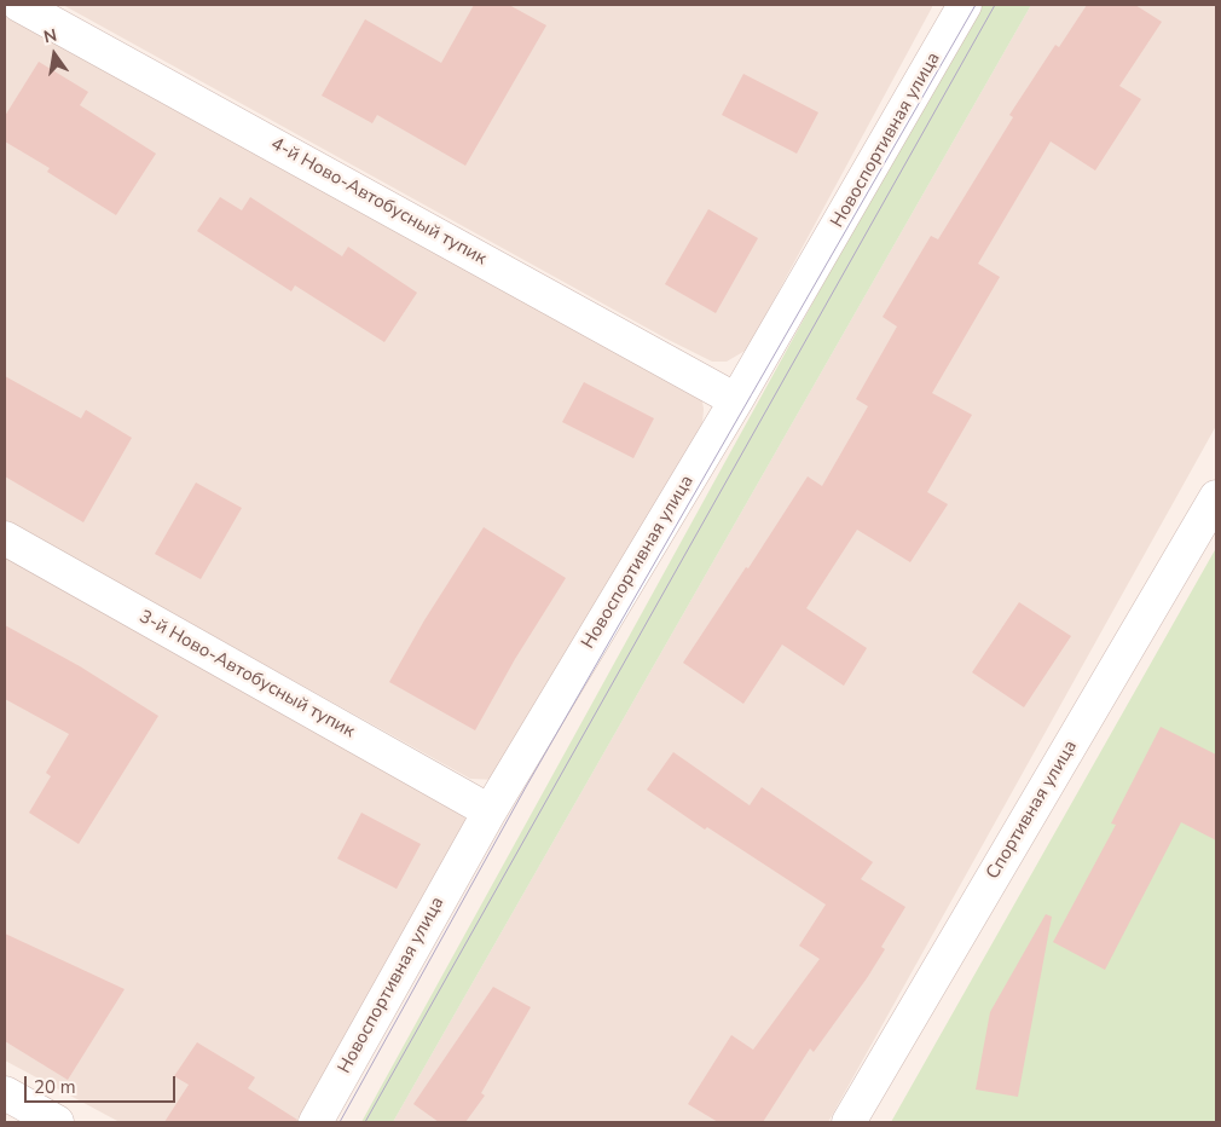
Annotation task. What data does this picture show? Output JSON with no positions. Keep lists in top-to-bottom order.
{
  "streets": {
    "street": [
      "Новоспортивная улица",
      "4-й Ново-Автобусный тупик",
      "3-й Ново-Автобусный тупик",
      "Спортивная улица"
    ]
  },
  "crossings": [
    ["Новоспортивная улица", "4-й Ново-Автобусный тупик"],
    ["Новоспортивная улица", "3-й Ново-Автобусный тупик"]
  ],
  "scale_bar": "20 m",
  "north": "top"
}
